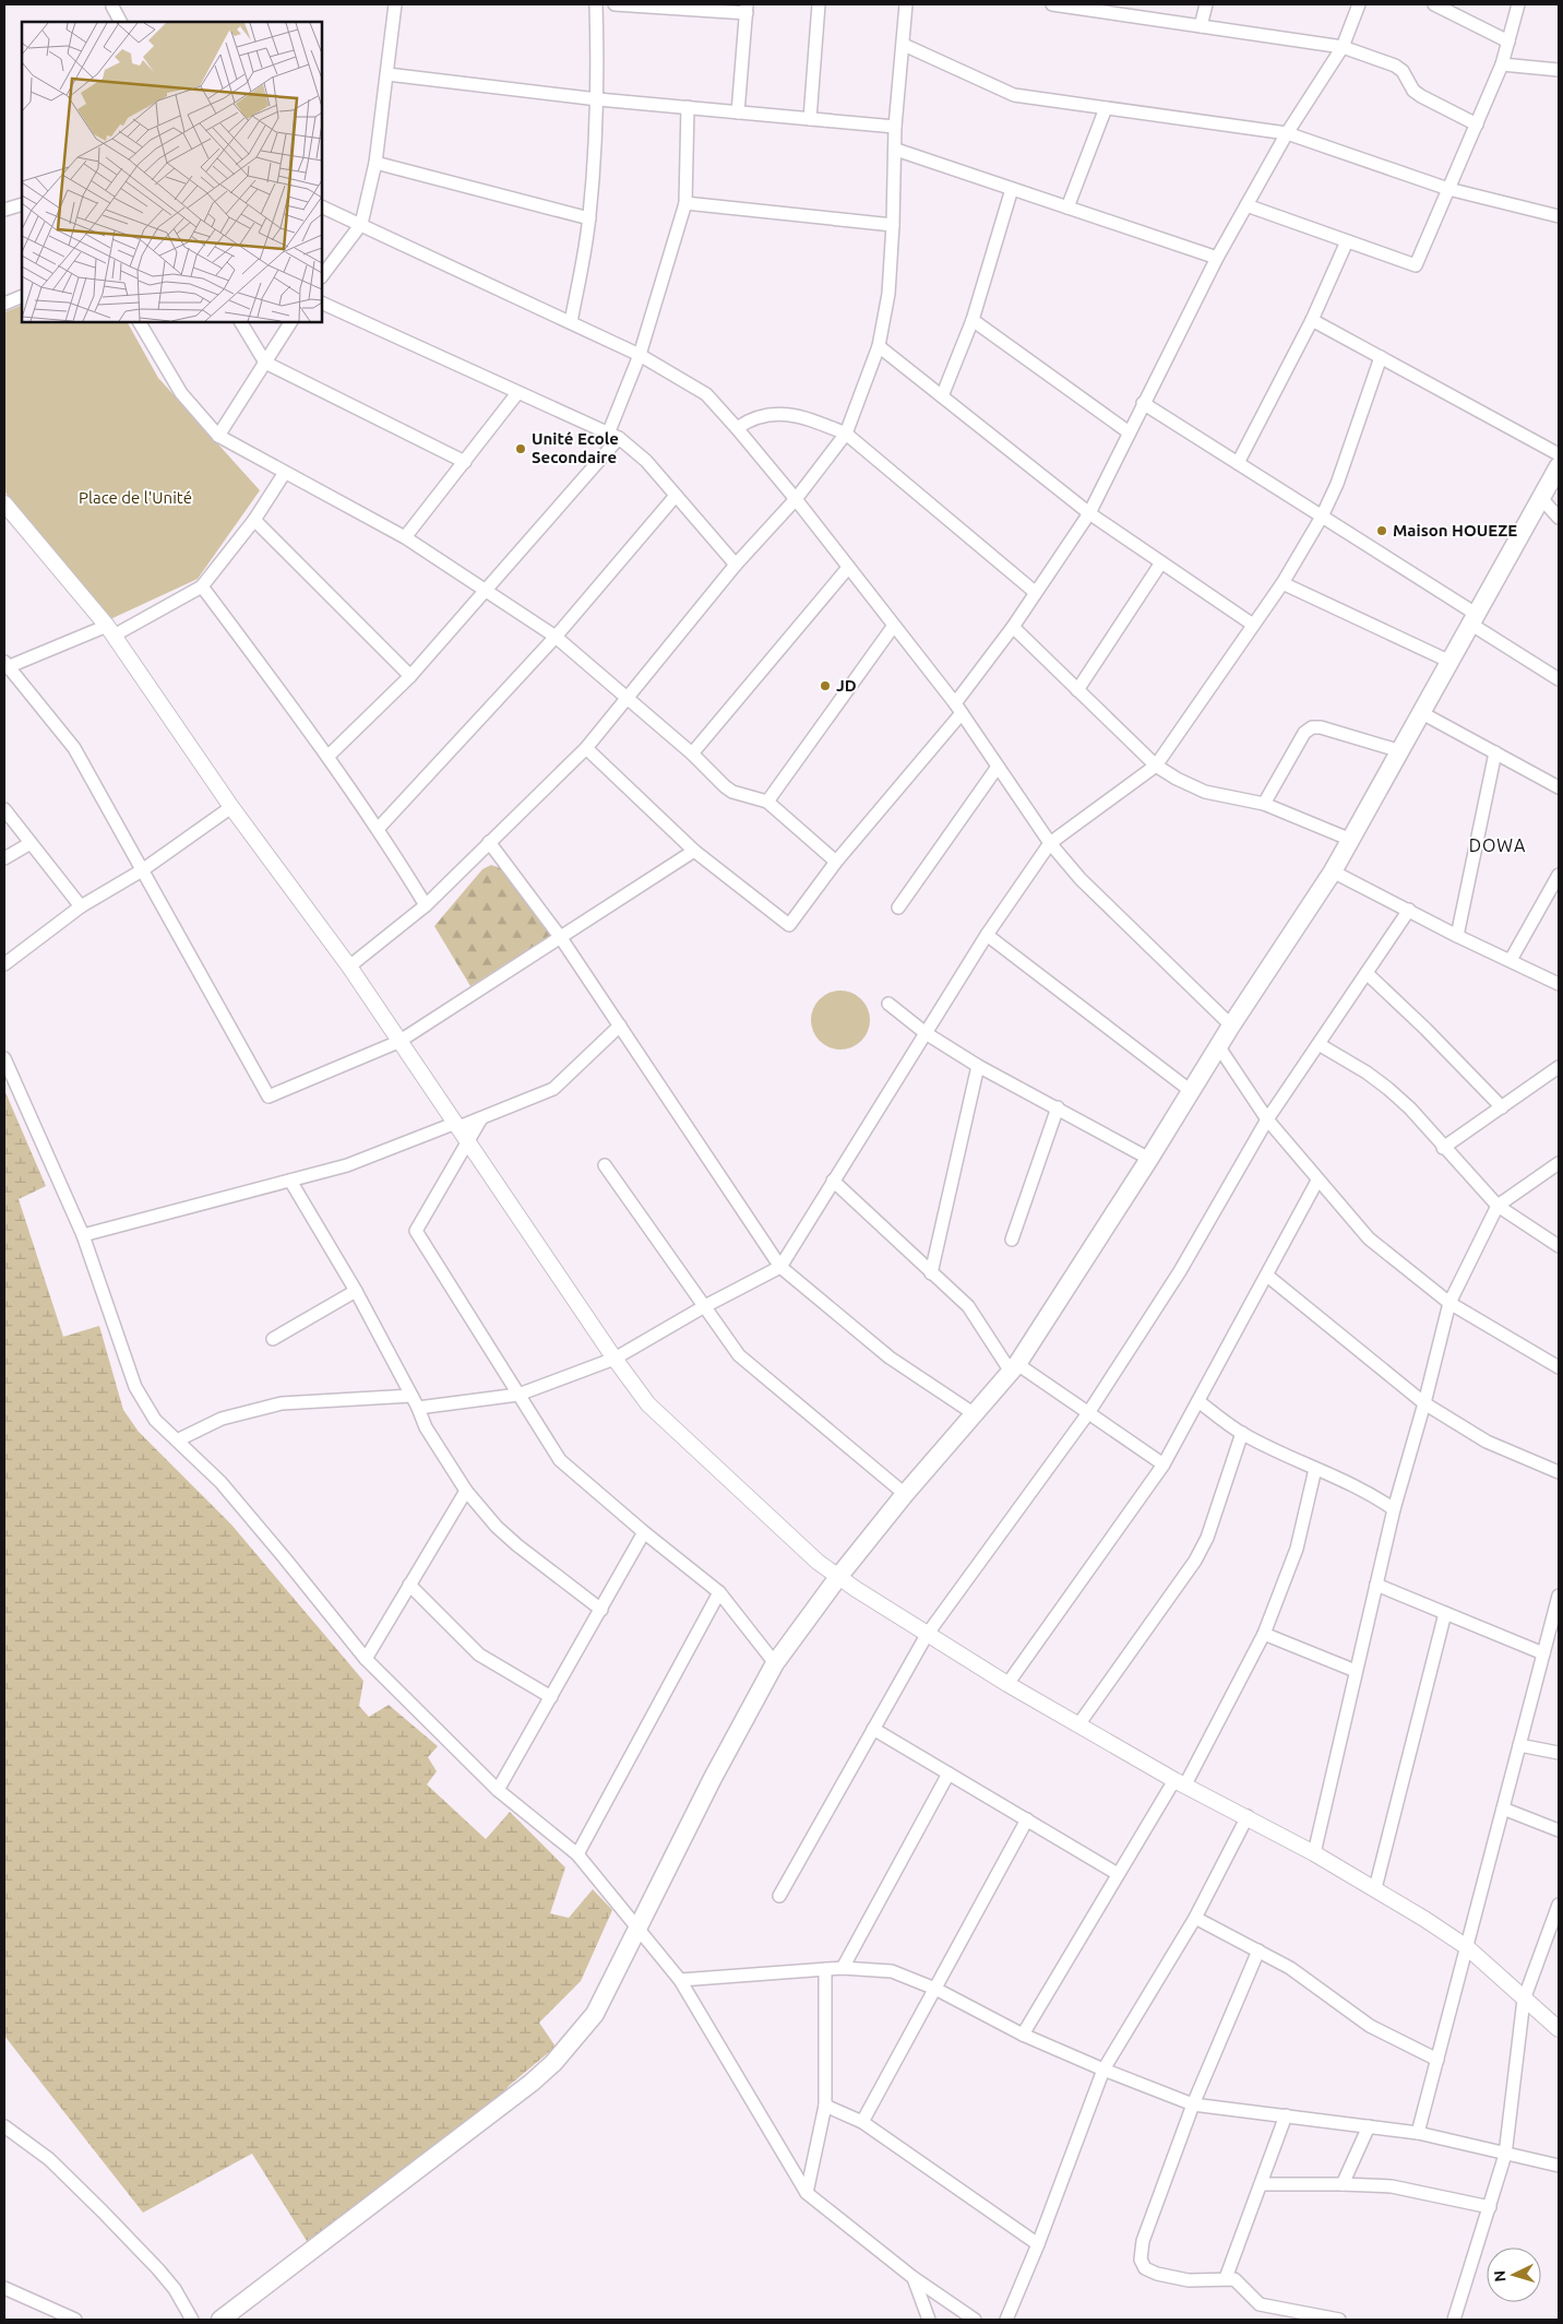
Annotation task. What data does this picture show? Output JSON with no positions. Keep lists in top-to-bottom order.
{
  "districts": ["DOWA"],
  "parks": ["Place de l'Unité"],
  "places": ["Unité Ecole Secondaire", "Maison HOUEZE", "JD"],
  "north": "left"
}
